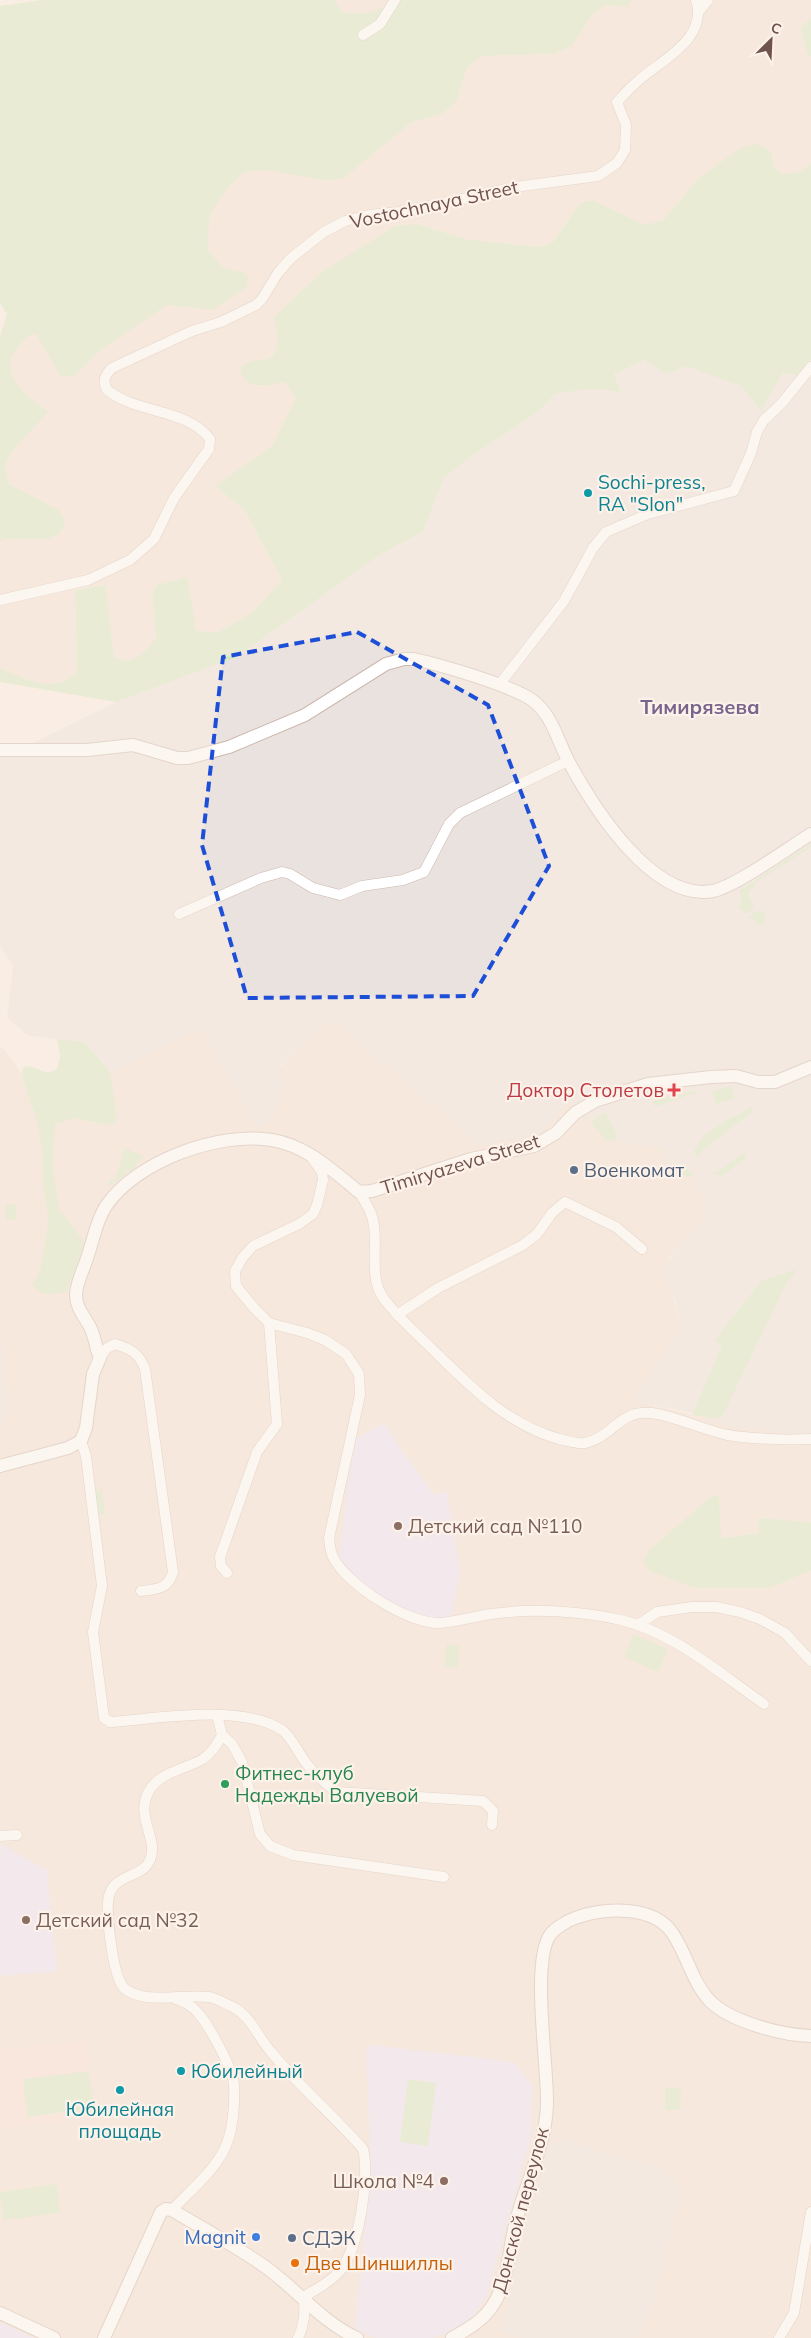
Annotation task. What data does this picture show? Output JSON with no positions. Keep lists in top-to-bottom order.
{
  "streets": {
    "street": ["Vostochnaya Street", "Timiryazeva Street", "Донской переулок"]
  },
  "districts": ["Тимирязева"],
  "places": {
    "other": [
      "Sochi-press, RA \"Slon\"",
      "Военкомат",
      "Детский сад №110",
      "Фитнес-клуб Надежды Валуевой",
      "Детский сад №32",
      "Юбилейный",
      "Юбилейная площадь",
      "Школа №4",
      "Magnit",
      "СДЭК",
      "Две Шиншиллы"
    ],
    "health": ["Доктор Столетов"]
  },
  "north": "top right"
}
